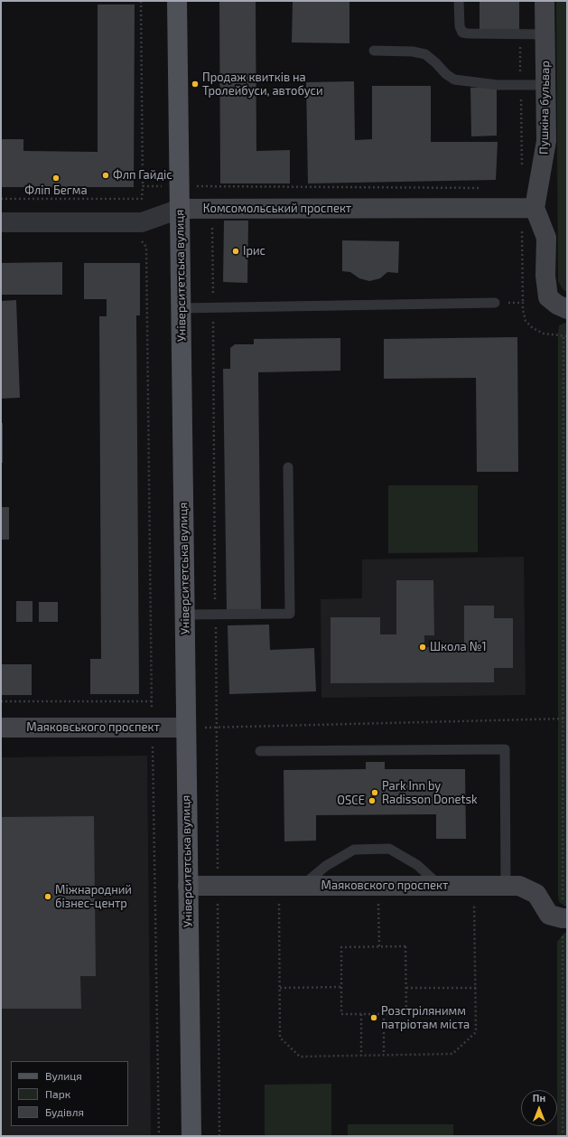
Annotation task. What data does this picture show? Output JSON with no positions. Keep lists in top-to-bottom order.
{
  "streets": {
    "main road": ["Університетська вулиця"],
    "street": [
      "Пушкіна бульвар",
      "Комсомольський проспект",
      "Маяковського проспект",
      "Маяковского проспект"
    ]
  },
  "crossings": [
    ["Пушкіна бульвар", "Комсомольський проспект"],
    ["Комсомольський проспект", "Університетська вулиця"],
    ["Університетська вулиця", "Маяковського проспект"],
    ["Університетська вулиця", "Маяковского проспект"]
  ],
  "places": [
    "Продаж квитків на Тролейбуси, автобуси",
    "Флп Гайдіс",
    "Фліп Бегма",
    "Ірис",
    "Школа №1",
    "Park Inn by Radisson Donetsk",
    "OSCE",
    "Міжнародний бізнес-центр",
    "Розстрілянимм патріотам міста"
  ],
  "legend": ["Вулиця", "Парк", "Будівля"],
  "north": "top"
}
